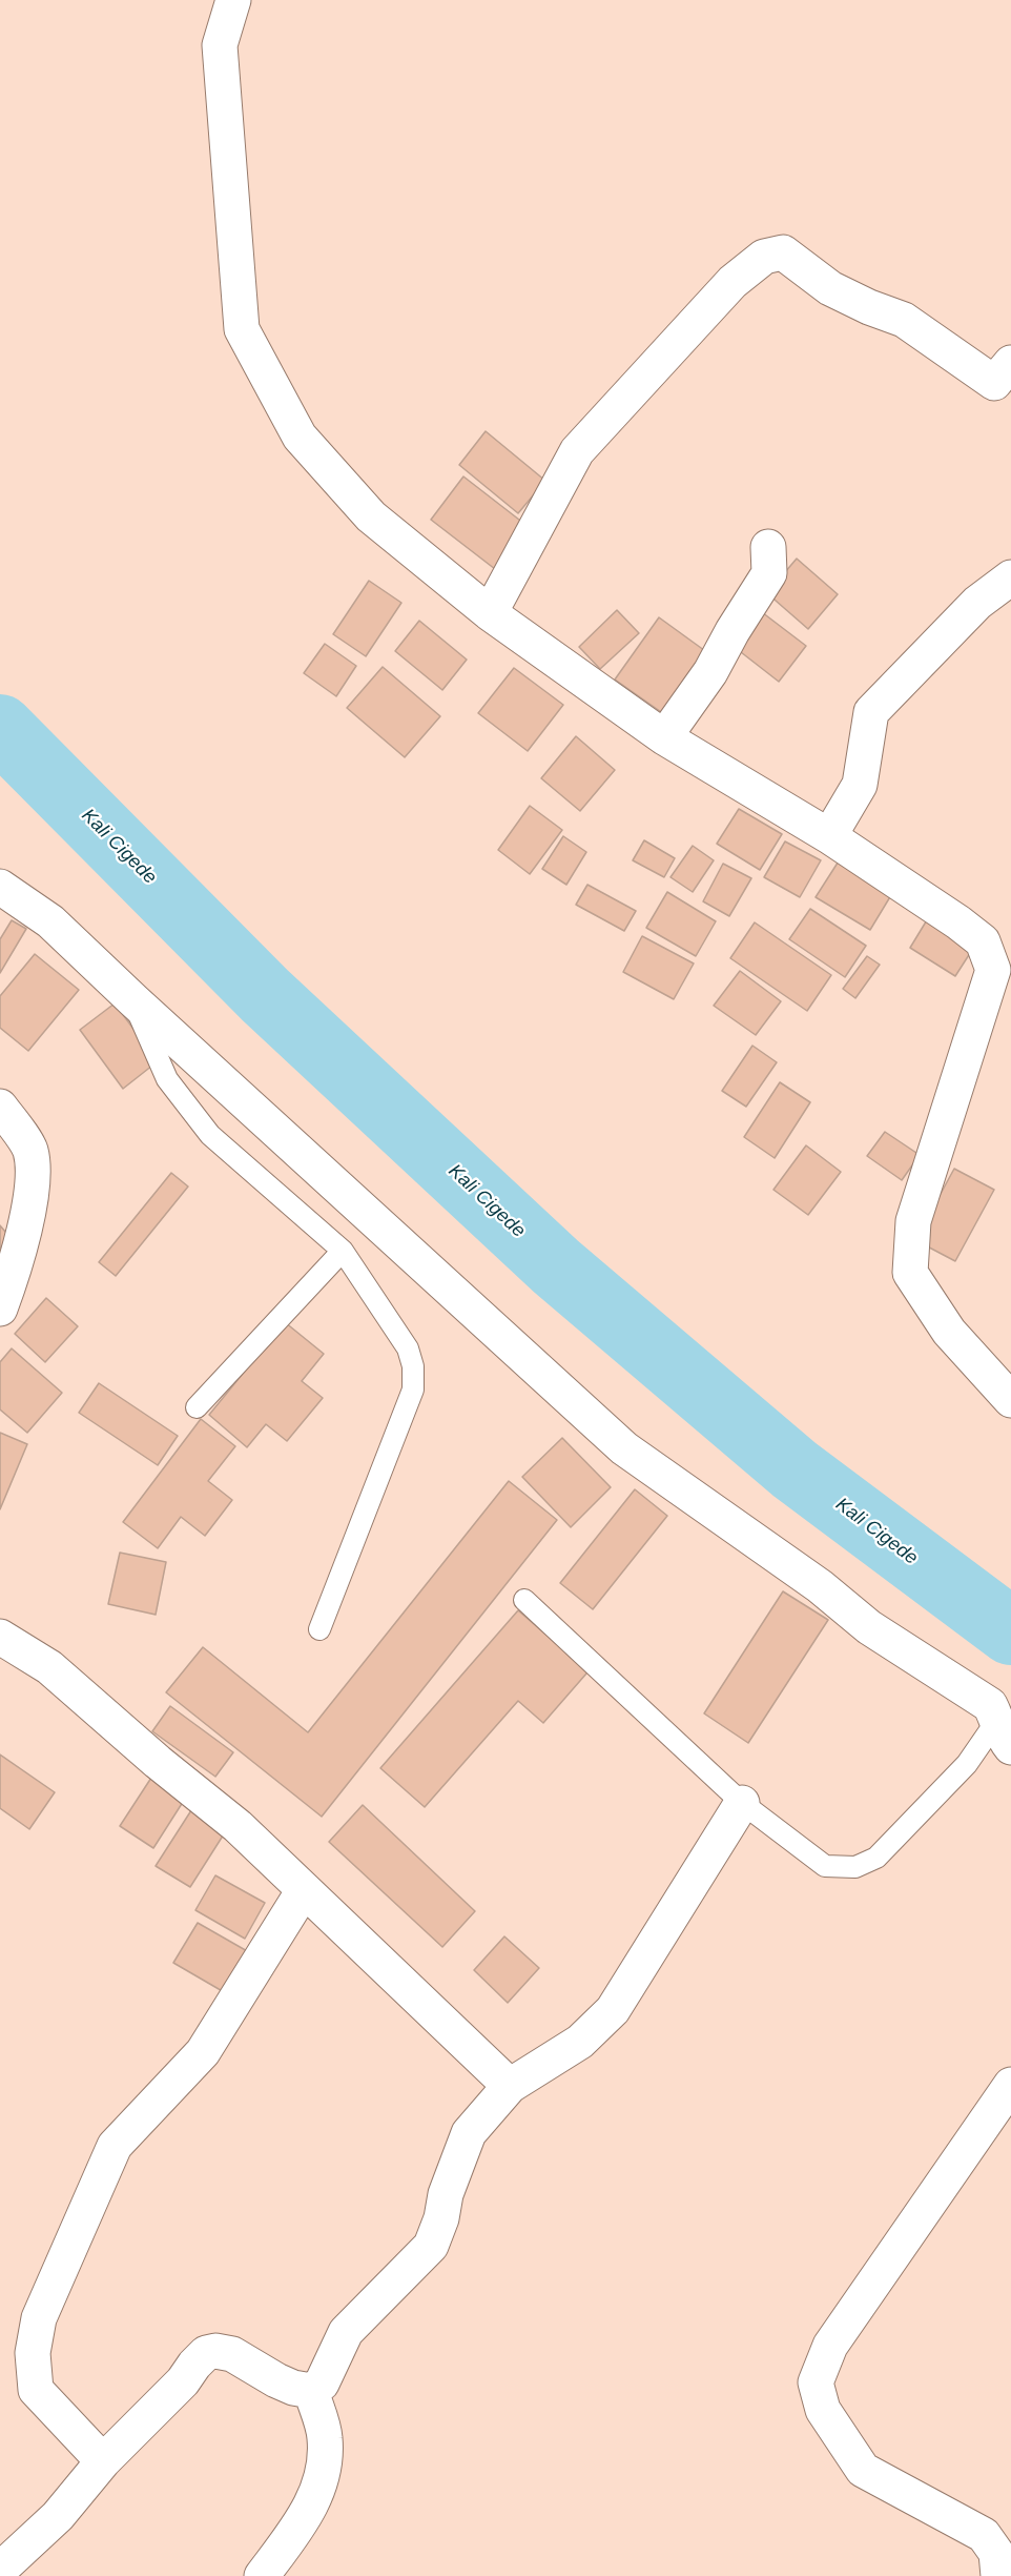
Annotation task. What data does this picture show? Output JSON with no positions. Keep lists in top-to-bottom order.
{
  "water": ["Kali Cigede"]
}
